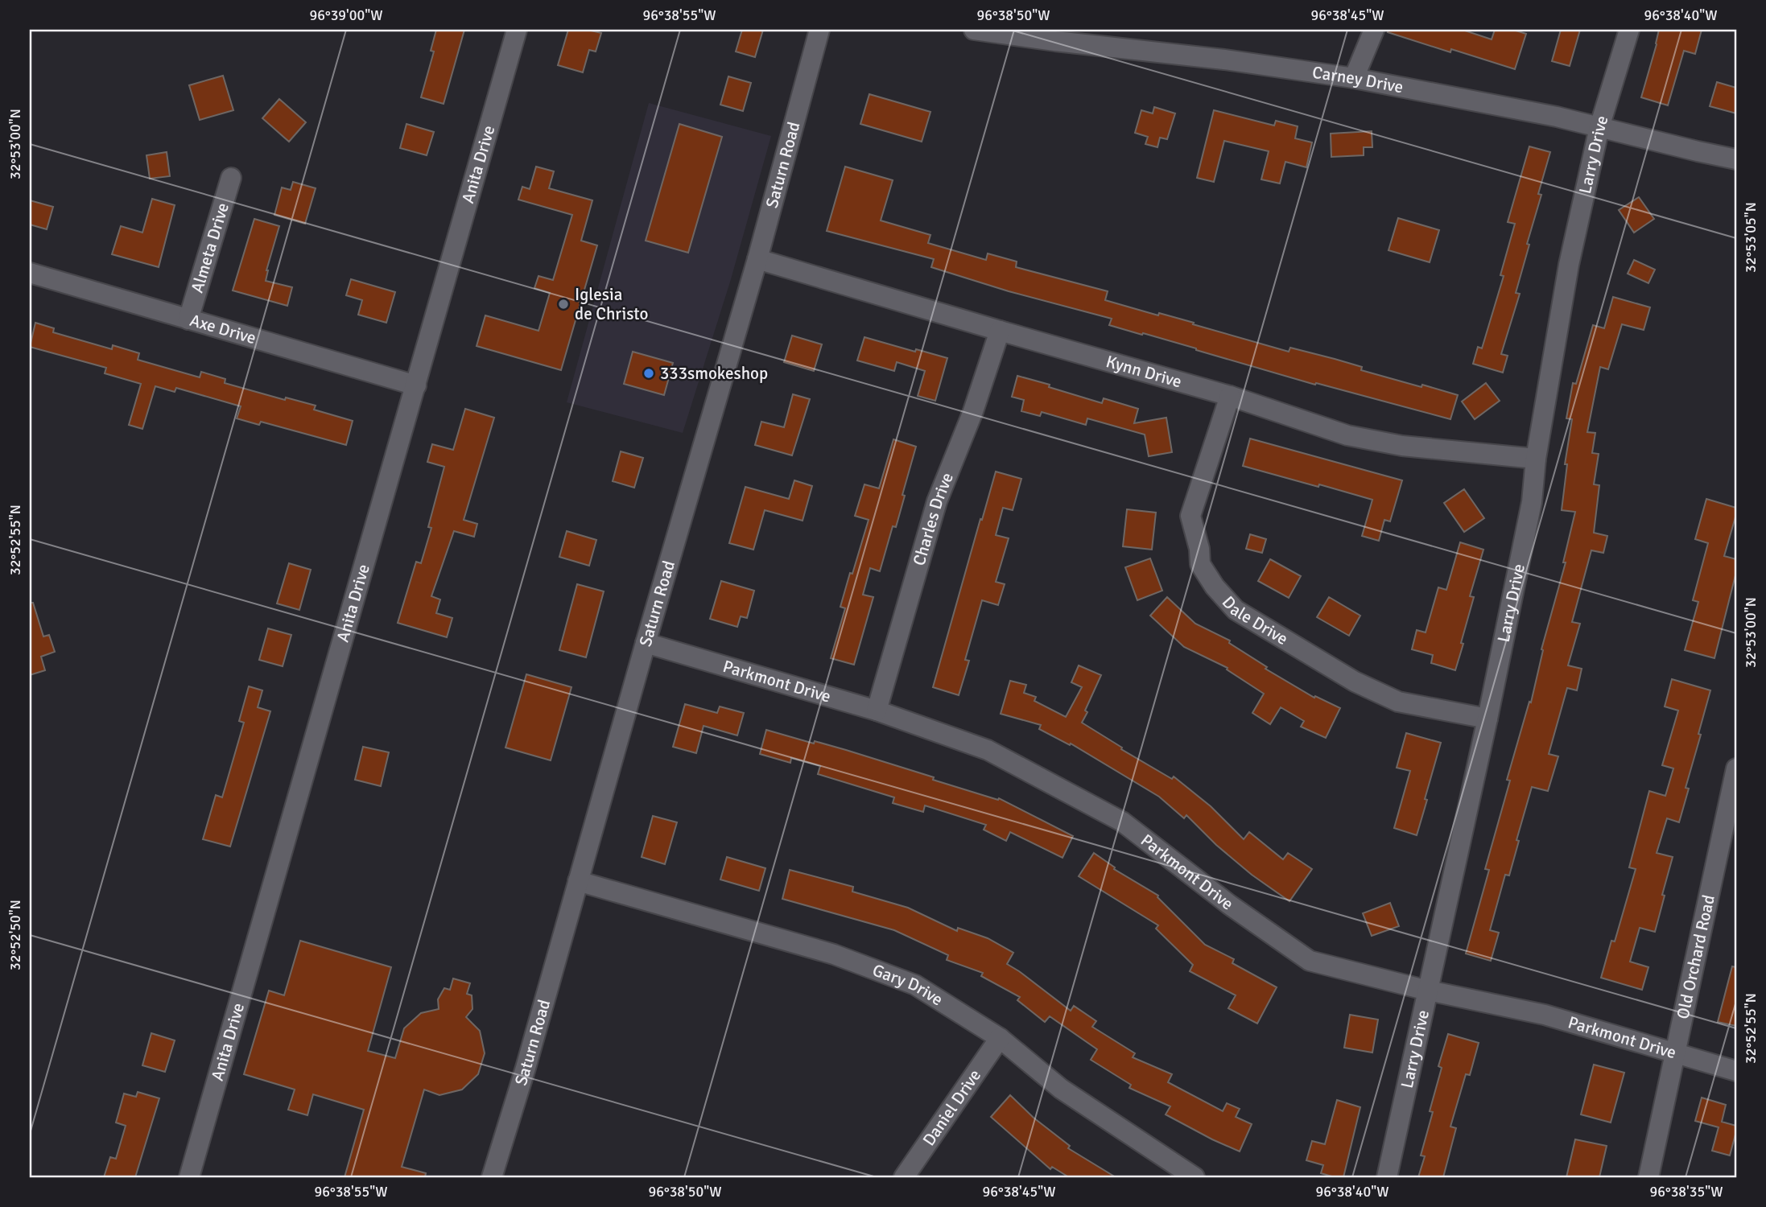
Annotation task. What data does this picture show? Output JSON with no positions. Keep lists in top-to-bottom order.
{
  "streets": {
    "street": [
      "Carney Drive",
      "Larry Drive",
      "Anita Drive",
      "Saturn Road",
      "Almeta Drive",
      "Axe Drive",
      "Kynn Drive",
      "Charles Drive",
      "Dale Drive",
      "Parkmont Drive",
      "Old Orchard Road",
      "Gary Drive",
      "Daniel Drive"
    ]
  },
  "crossings": [
    ["Carney Drive", "Larry Drive"],
    ["Larry Drive", "Kynn Drive"],
    ["Larry Drive", "Dale Drive"],
    ["Larry Drive", "Parkmont Drive"],
    ["Anita Drive", "Axe Drive"],
    ["Saturn Road", "Kynn Drive"],
    ["Saturn Road", "Parkmont Drive"],
    ["Saturn Road", "Gary Drive"],
    ["Almeta Drive", "Axe Drive"],
    ["Kynn Drive", "Charles Drive"],
    ["Kynn Drive", "Dale Drive"],
    ["Charles Drive", "Parkmont Drive"],
    ["Parkmont Drive", "Old Orchard Road"],
    ["Gary Drive", "Daniel Drive"]
  ],
  "places": ["Iglesia de Christo", "333smokeshop"],
  "coordinates": [
    "96°39'00\"W",
    "96°38'55\"W",
    "96°38'50\"W",
    "96°38'45\"W",
    "96°38'40\"W",
    "32°53'00\"N",
    "32°53'05\"N",
    "32°52'55\"N",
    "32°52'50\"N",
    "96°38'35\"W"
  ]
}
